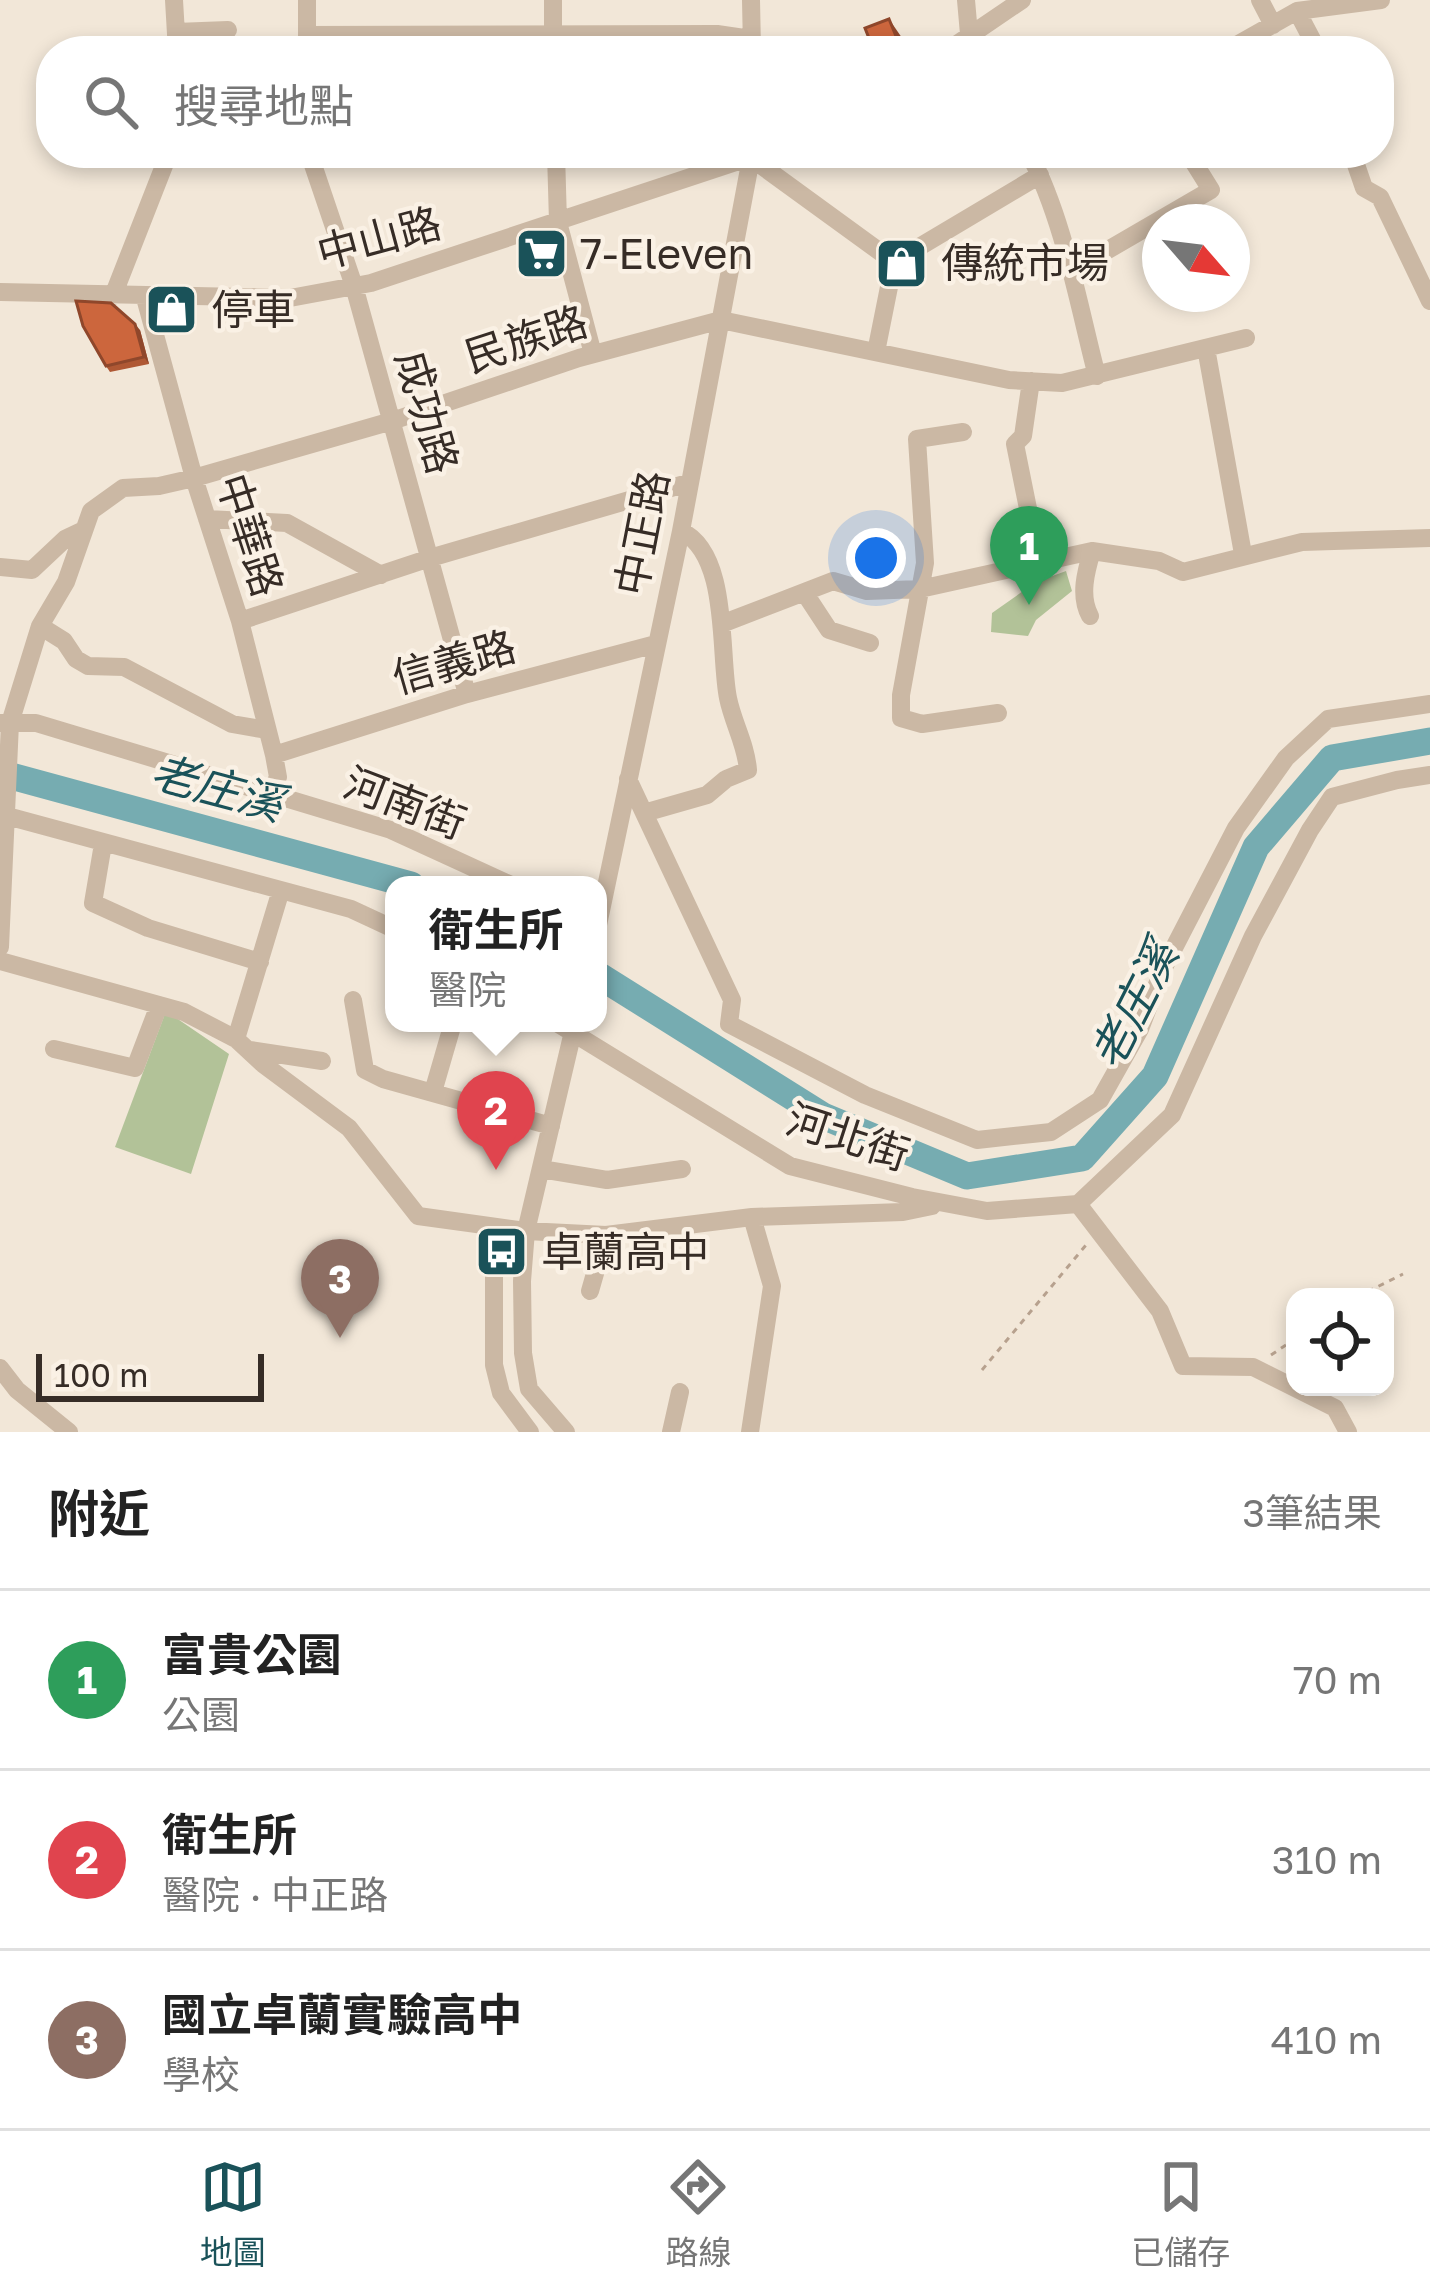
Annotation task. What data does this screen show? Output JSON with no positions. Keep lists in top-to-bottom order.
{
  "streets": {
    "street": [
      "中山路",
      "民族路",
      "成功路",
      "中正路",
      "中華路",
      "信義路",
      "河南街",
      "河北街"
    ]
  },
  "crossings": [
    ["中山路", "成功路"],
    ["中山路", "中華路"],
    ["民族路", "成功路"],
    ["民族路", "中正路"],
    ["民族路", "中華路"],
    ["成功路", "信義路"],
    ["中正路", "信義路"],
    ["中華路", "信義路"],
    ["中華路", "河南街"]
  ],
  "water": ["老庄溪"],
  "places": {
    "supermarket": ["7-Eleven"],
    "shop": ["傳統市場", "停車"],
    "bus stop": ["卓蘭高中"]
  },
  "scale_bar": "100 m",
  "north": "bottom right",
  "page": {
    "search": "搜尋地點",
    "pins": ["1", "2", "3"],
    "popup": ["衛生所", "醫院"],
    "scale": "100 m",
    "heading": ["附近", "3筆結果"],
    "list": [
      {
        "mark": "1",
        "name": "富貴公園",
        "note": "公園",
        "value": "70 m"
      },
      {
        "mark": "2",
        "name": "衛生所",
        "note": "醫院 · 中正路",
        "value": "310 m"
      },
      {
        "mark": "3",
        "name": "國立卓蘭實驗高中",
        "note": "學校",
        "value": "410 m"
      }
    ],
    "nav": ["地圖", "路線", "已儲存"]
  }
}
